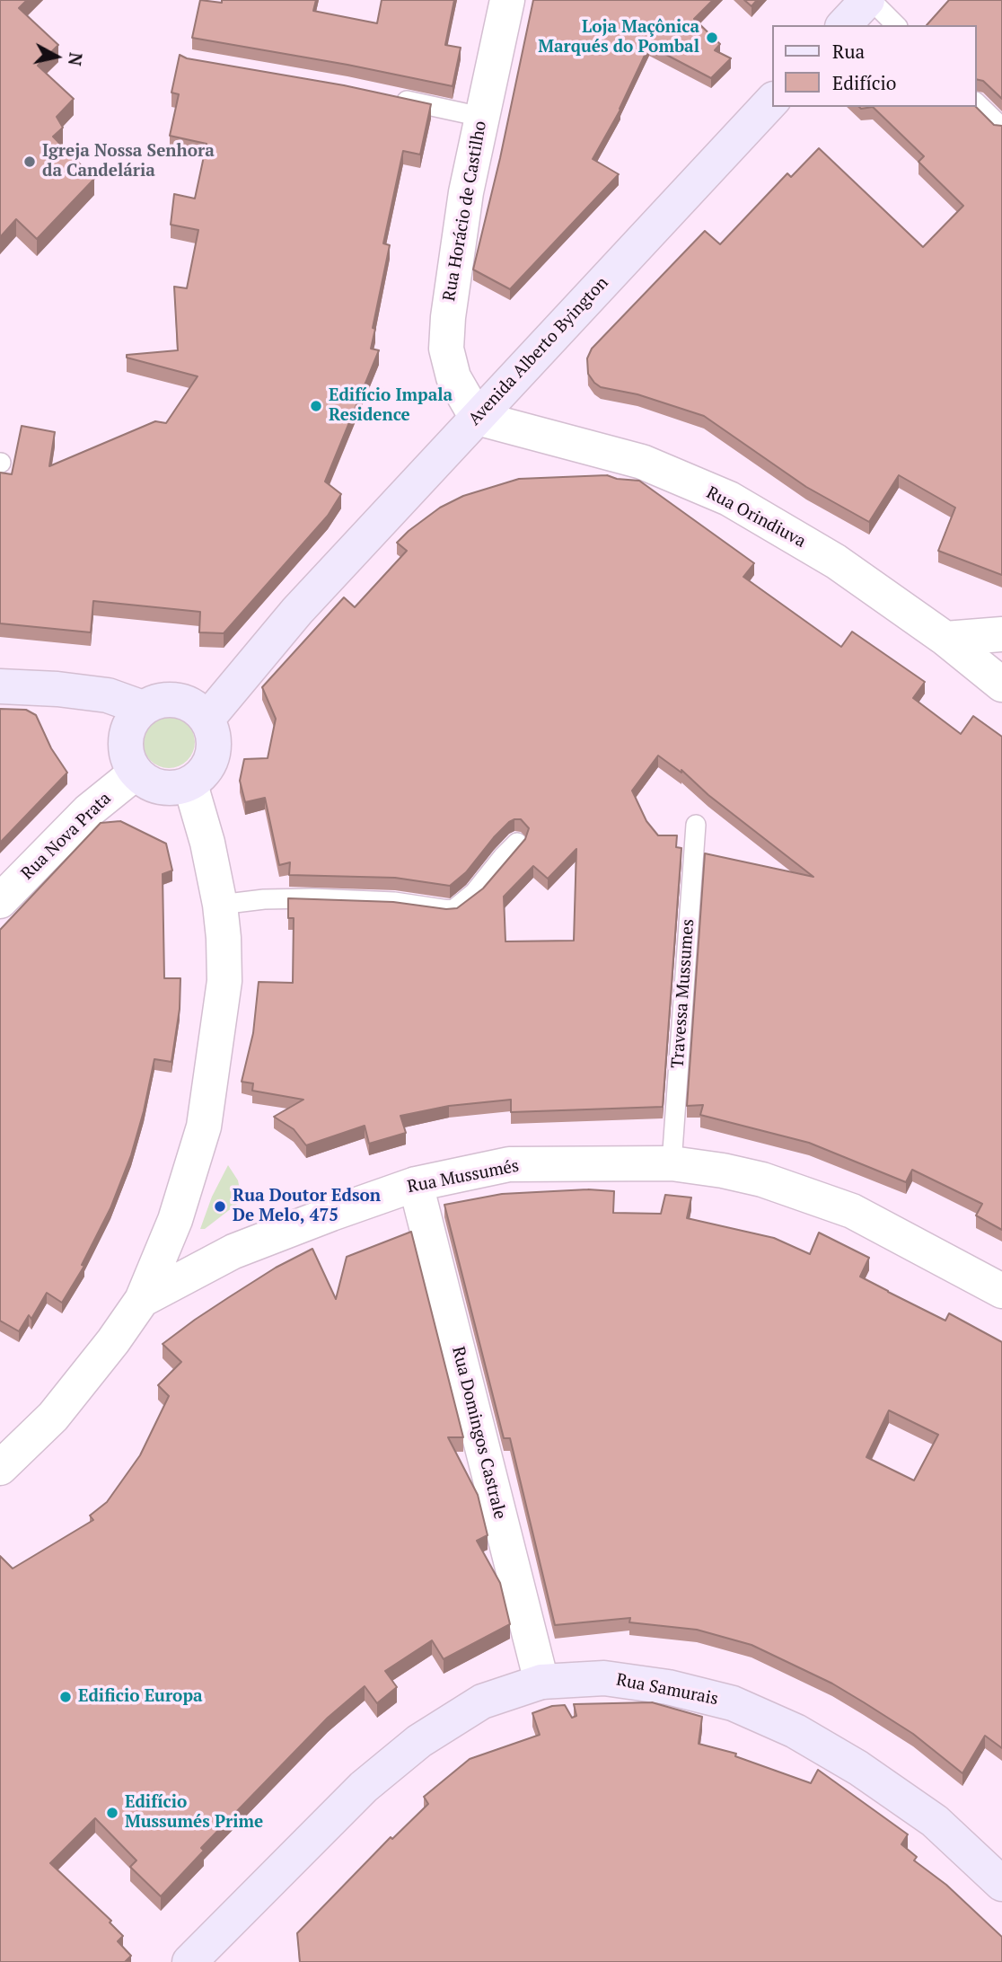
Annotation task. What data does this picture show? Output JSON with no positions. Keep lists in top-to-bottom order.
{
  "streets": {
    "street": [
      "Rua Horácio de Castilho",
      "Avenida Alberto Byington",
      "Rua Orindiuva",
      "Rua Nova Prata",
      "Rua Mussumés",
      "Rua Domingos Castrale",
      "Rua Samurais"
    ],
    "lane": ["Travessa Mussumes"]
  },
  "crossings": [
    ["Rua Horácio de Castilho", "Avenida Alberto Byington"],
    ["Rua Horácio de Castilho", "Rua Orindiuva"],
    ["Avenida Alberto Byington", "Rua Orindiuva"],
    ["Avenida Alberto Byington", "Rua Nova Prata"],
    ["Travessa Mussumes", "Rua Mussumés"],
    ["Rua Mussumés", "Rua Domingos Castrale"],
    ["Rua Domingos Castrale", "Rua Samurais"]
  ],
  "places": [
    "Loja Maçônica Marqués do Pombal",
    "Igreja Nossa Senhora da Candelária",
    "Edifício Impala Residence",
    "Rua Doutor Edson De Melo, 475",
    "Edificio Europa",
    "Edifício Mussumés Prime"
  ],
  "legend": ["Rua", "Edifício"],
  "north": "right"
}
